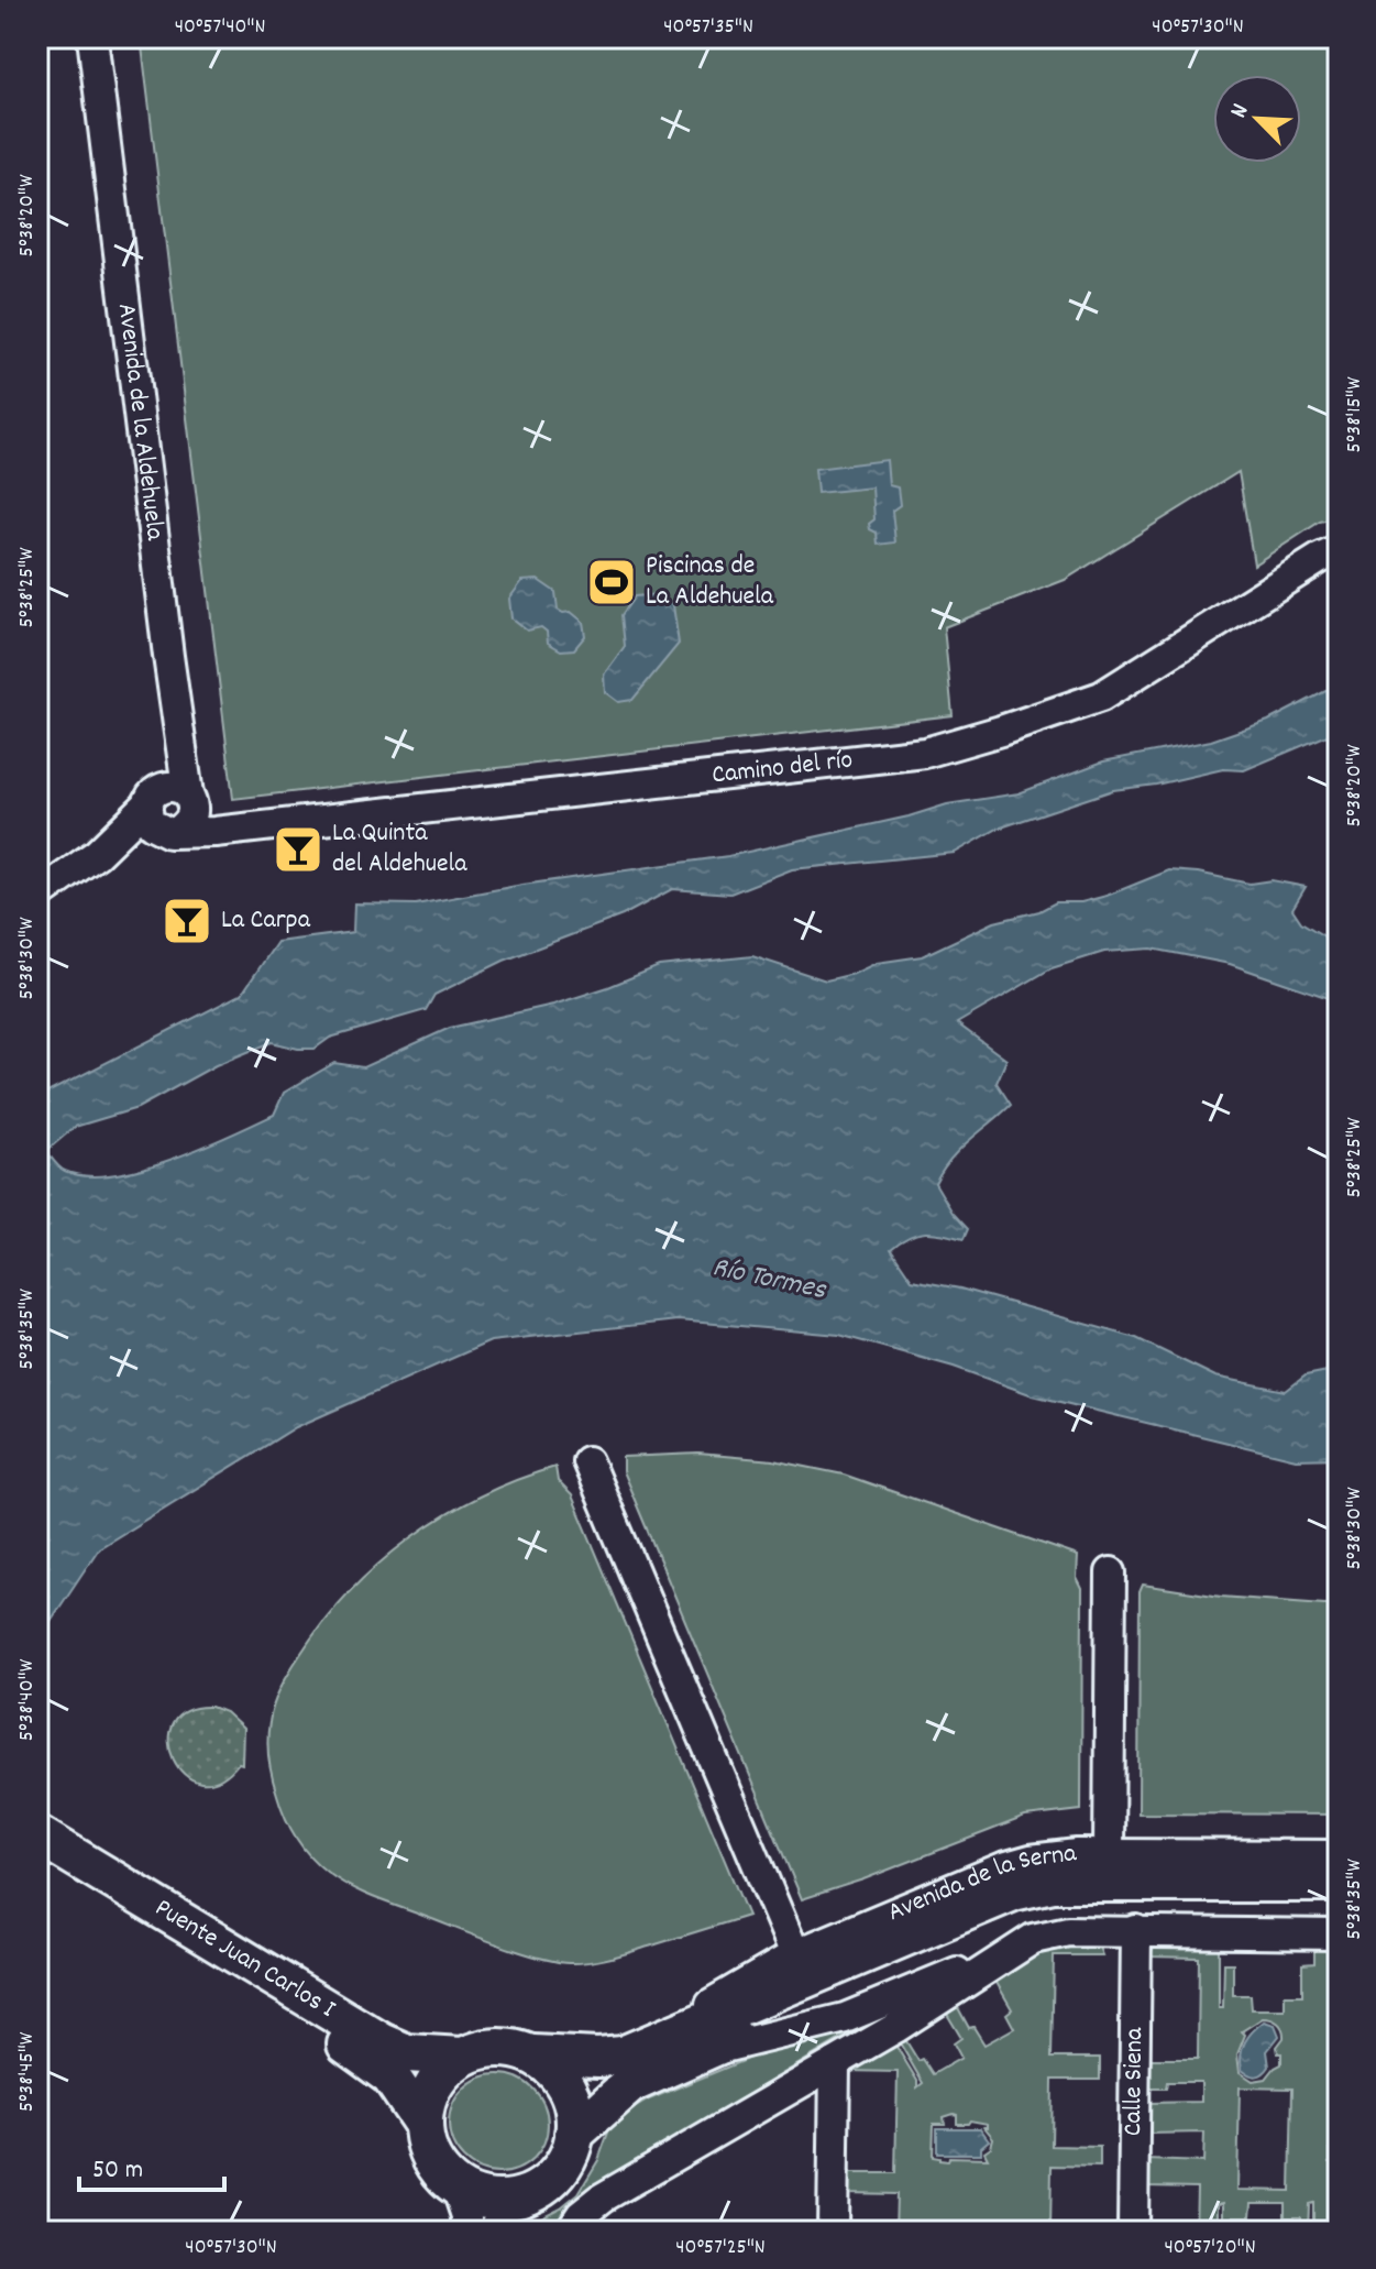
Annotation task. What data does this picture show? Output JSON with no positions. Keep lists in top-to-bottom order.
{
  "streets": {
    "main road": ["Avenida de la Serna", "Puente Juan Carlos I"],
    "street": ["Avenida de la Aldehuela", "Camino del río", "Calle Siena"]
  },
  "crossings": [
    ["Avenida de la Aldehuela", "Camino del río"],
    ["Avenida de la Serna", "Puente Juan Carlos I"],
    ["Avenida de la Serna", "Calle Siena"]
  ],
  "water": ["Río Tormes"],
  "places": {
    "sports": ["Piscinas de La Aldehuela"],
    "bar": ["La Quinta del Aldehuela", "La Carpa"]
  },
  "scale_bar": "50 m",
  "north": "top left",
  "coordinates": [
    "40°57'40\"N",
    "40°57'35\"N",
    "40°57'30\"N",
    "5°38'20\"W",
    "5°38'15\"W",
    "5°38'25\"W",
    "5°38'30\"W",
    "5°38'35\"W",
    "5°38'40\"W",
    "5°38'45\"W",
    "40°57'25\"N",
    "40°57'20\"N"
  ]
}
